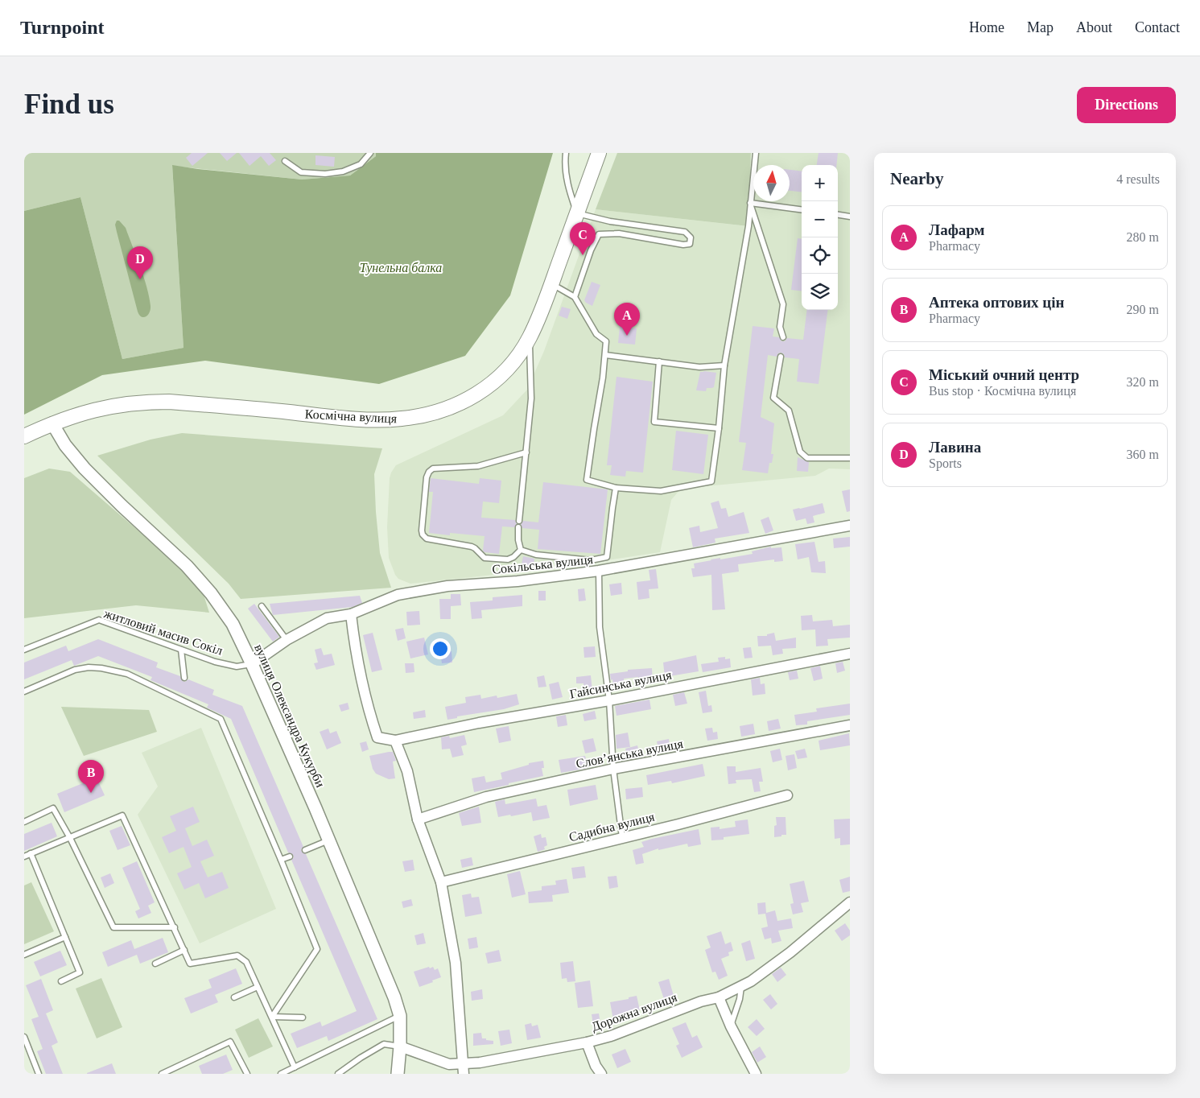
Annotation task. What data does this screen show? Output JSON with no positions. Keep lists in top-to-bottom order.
{
  "streets": {
    "main road": ["Космічна вулиця"],
    "street": [
      "Сокільська вулиця",
      "Гайсинська вулиця",
      "вулиця Олександра Кукурби",
      "Словʼянська вулиця",
      "Садибна вулиця",
      "Дорожна вулиця"
    ],
    "lane": ["житловий масив Сокіл"]
  },
  "crossings": [
    ["Космічна вулиця", "вулиця Олександра Кукурби"],
    ["Сокільська вулиця", "житловий масив Сокіл"],
    ["Сокільська вулиця", "вулиця Олександра Кукурби"],
    ["житловий масив Сокіл", "вулиця Олександра Кукурби"],
    ["вулиця Олександра Кукурби", "Дорожна вулиця"]
  ],
  "parks": ["Тунельна балка"],
  "north": "top",
  "page": {
    "header": "Turnpoint",
    "nav": [
      "Home",
      "Map",
      "About",
      "Contact"
    ],
    "buttons": "Directions",
    "title": "Find us",
    "heading": ["Nearby", "4 results"],
    "map_buttons": ["+", "−"],
    "list": [
      {
        "mark": "A",
        "name": "Лафарм",
        "note": "Pharmacy",
        "value": "280 m"
      },
      {
        "mark": "B",
        "name": "Аптека оптових цін",
        "note": "Pharmacy",
        "value": "290 m"
      },
      {
        "mark": "C",
        "name": "Міський очний центр",
        "note": "Bus stop · Космічна вулиця",
        "value": "320 m"
      },
      {
        "mark": "D",
        "name": "Лавина",
        "note": "Sports",
        "value": "360 m"
      }
    ],
    "pins": [
      "C",
      "D",
      "A",
      "B"
    ]
  }
}
